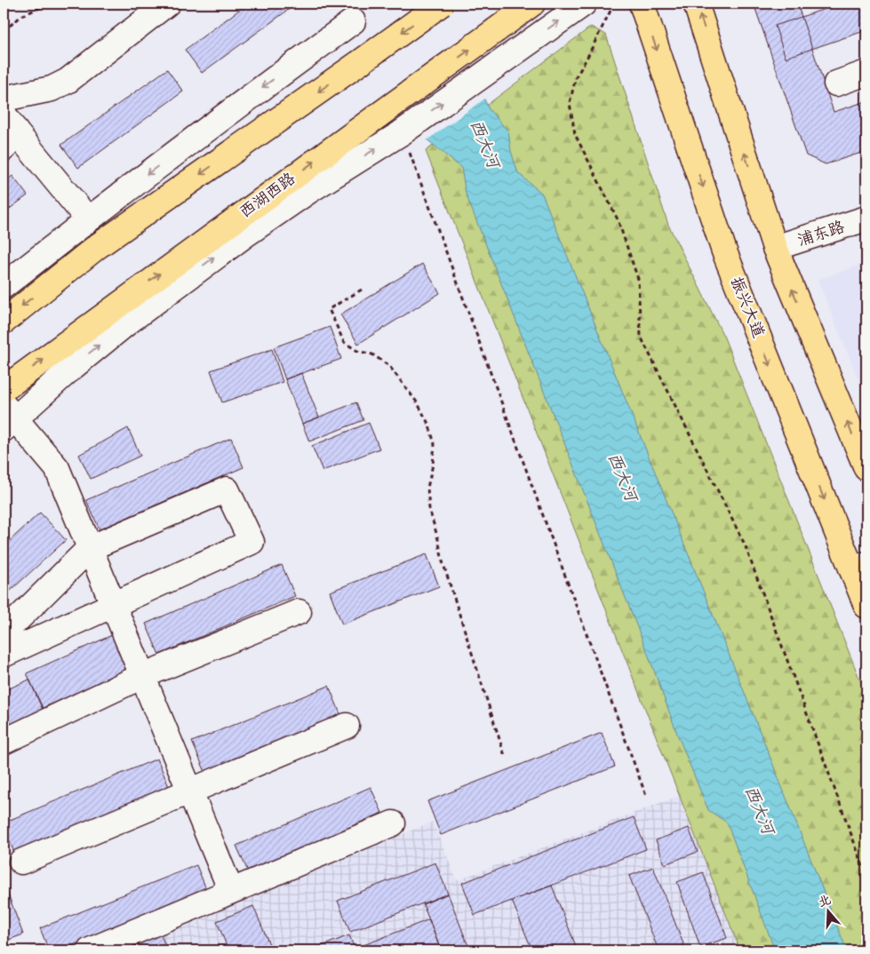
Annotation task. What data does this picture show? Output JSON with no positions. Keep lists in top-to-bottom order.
{
  "streets": {
    "main road": ["西湖西路", "振兴大道"],
    "street": ["浦东路"]
  },
  "water": ["西大河"],
  "north": "top"
}
